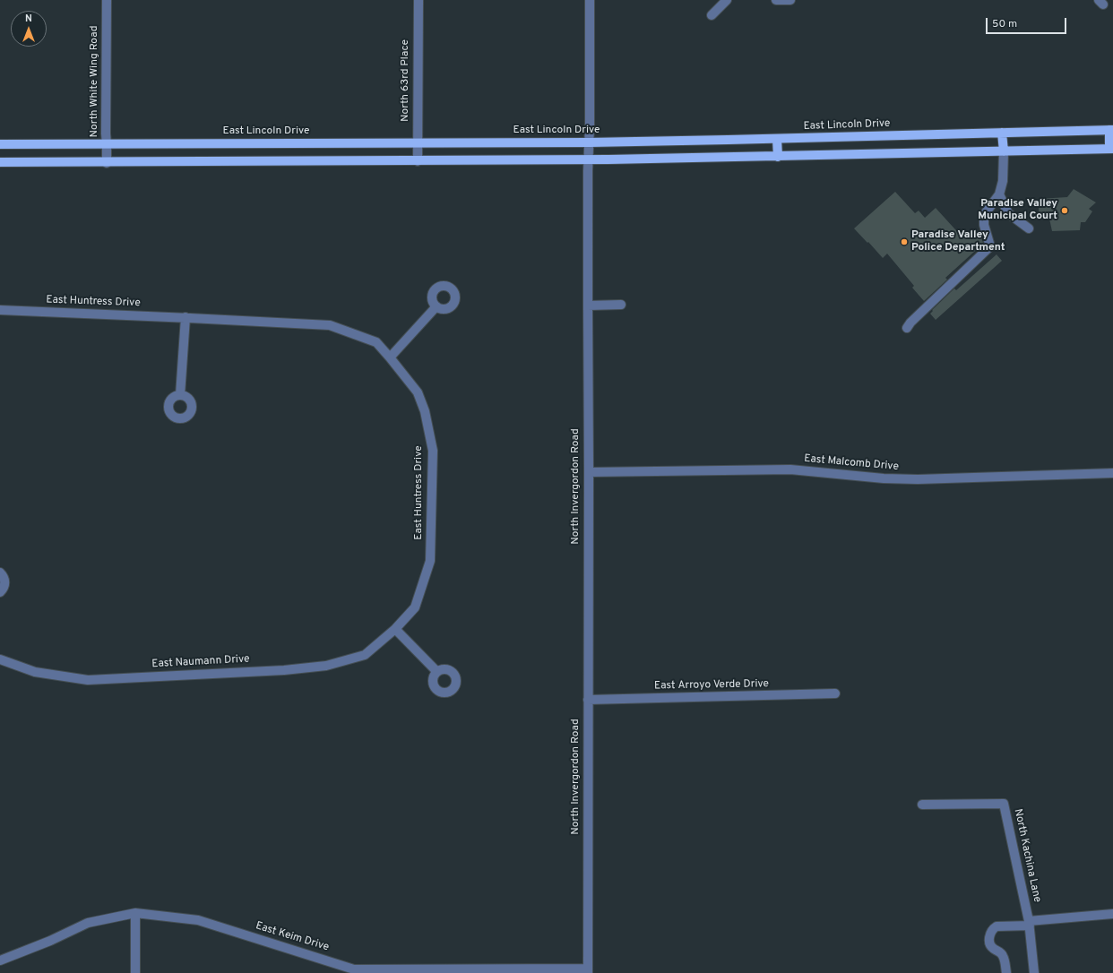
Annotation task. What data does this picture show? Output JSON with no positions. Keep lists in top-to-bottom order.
{
  "streets": {
    "main road": ["East Lincoln Drive"],
    "street": [
      "North 63rd Place",
      "North White Wing Road",
      "East Huntress Drive",
      "East Malcomb Drive",
      "North Invergordon Road",
      "East Naumann Drive",
      "East Arroyo Verde Drive",
      "North Kachina Lane",
      "East Keim Drive"
    ]
  },
  "crossings": [
    ["North 63rd Place", "East Lincoln Drive"],
    ["North White Wing Road", "East Lincoln Drive"],
    ["East Lincoln Drive", "North Invergordon Road"],
    ["East Huntress Drive", "East Naumann Drive"],
    ["East Malcomb Drive", "North Invergordon Road"],
    ["North Invergordon Road", "East Arroyo Verde Drive"],
    ["North Invergordon Road", "East Keim Drive"]
  ],
  "places": ["Paradise Valley Municipal Court", "Paradise Valley Police Department"],
  "scale_bar": "50 m",
  "north": "top"
}
